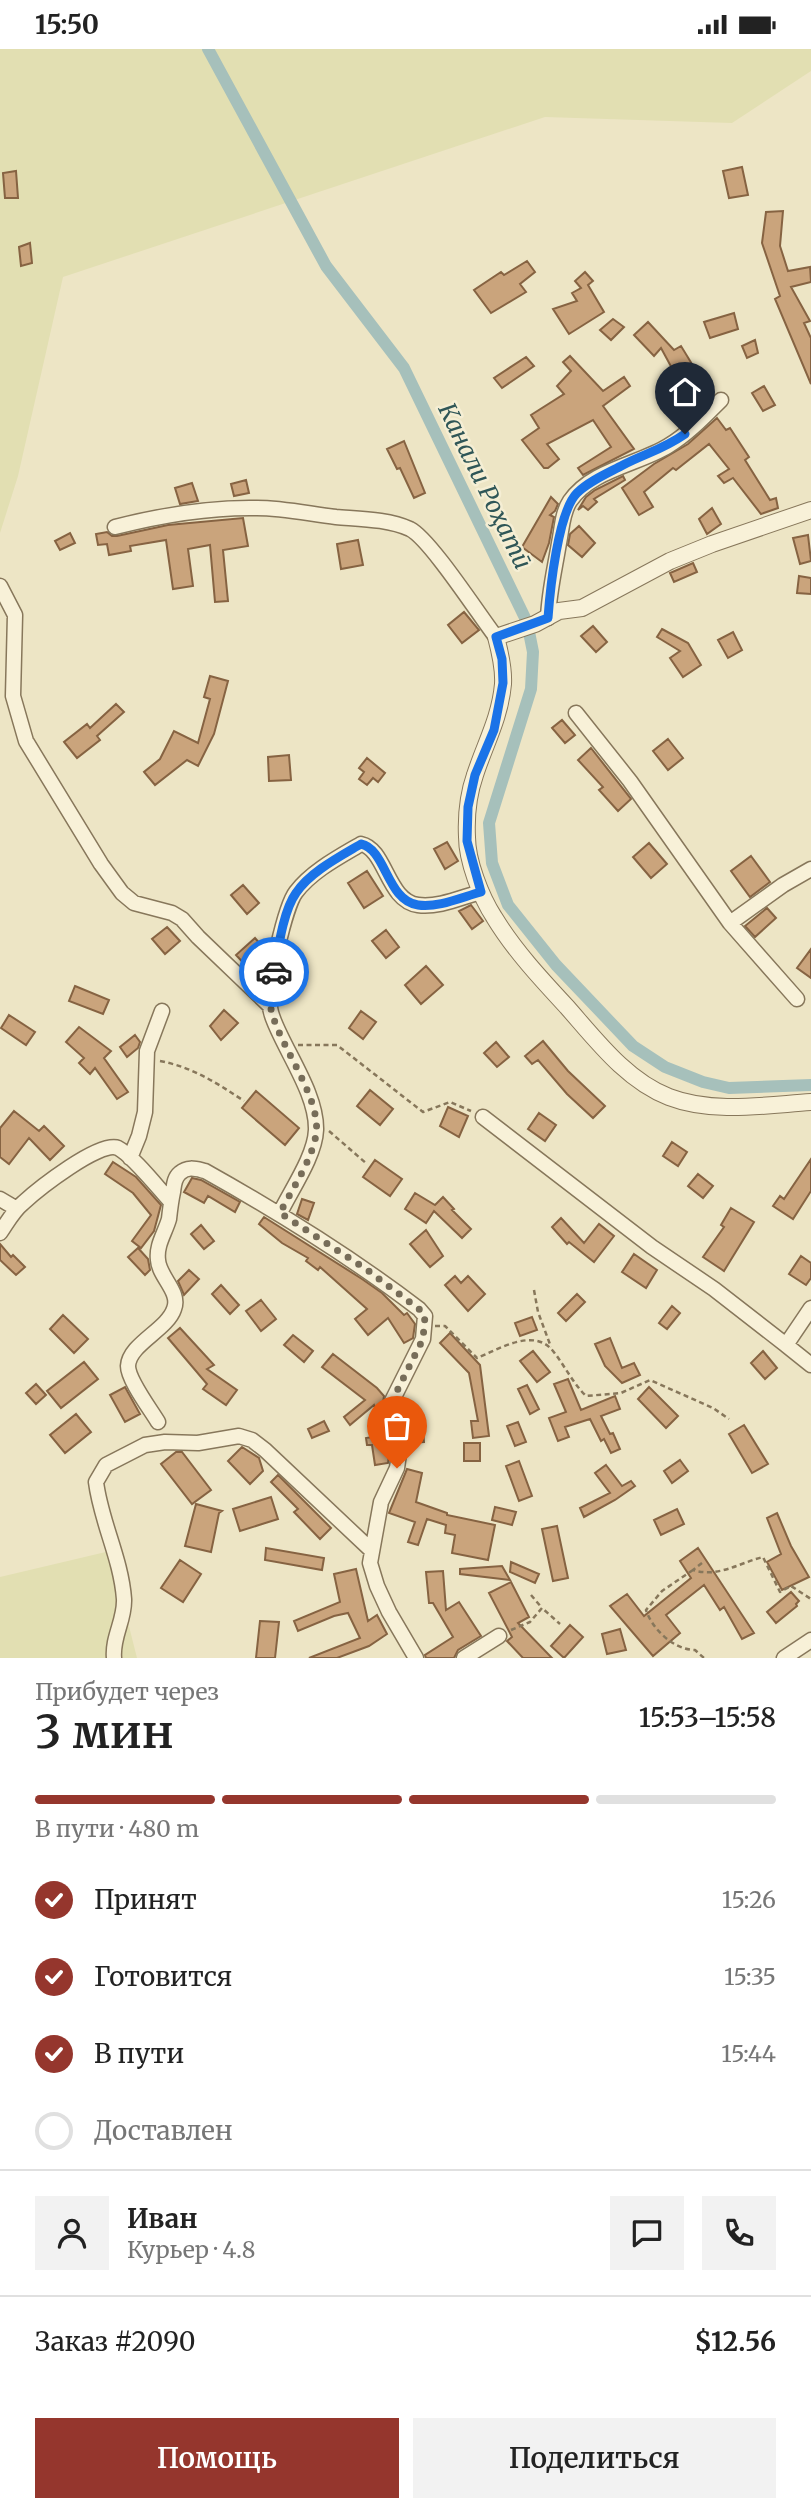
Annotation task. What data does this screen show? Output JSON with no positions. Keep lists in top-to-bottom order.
{
  "water": ["Канали Роҳатӣ"],
  "page": {
    "status": "15:50",
    "heading": ["3 мин", "Прибудет через", "15:53–15:58"],
    "panel": [
      "Иван",
      "Курьер · 4.8",
      "Заказ #2090",
      "$12.56"
    ],
    "bar": "В пути · 480 m",
    "list": [
      ["Принят", "15:26"],
      ["Готовится", "15:35"],
      ["В пути", "15:44"],
      "Доставлен"
    ],
    "buttons": ["Помощь", "Поделиться"]
  }
}
